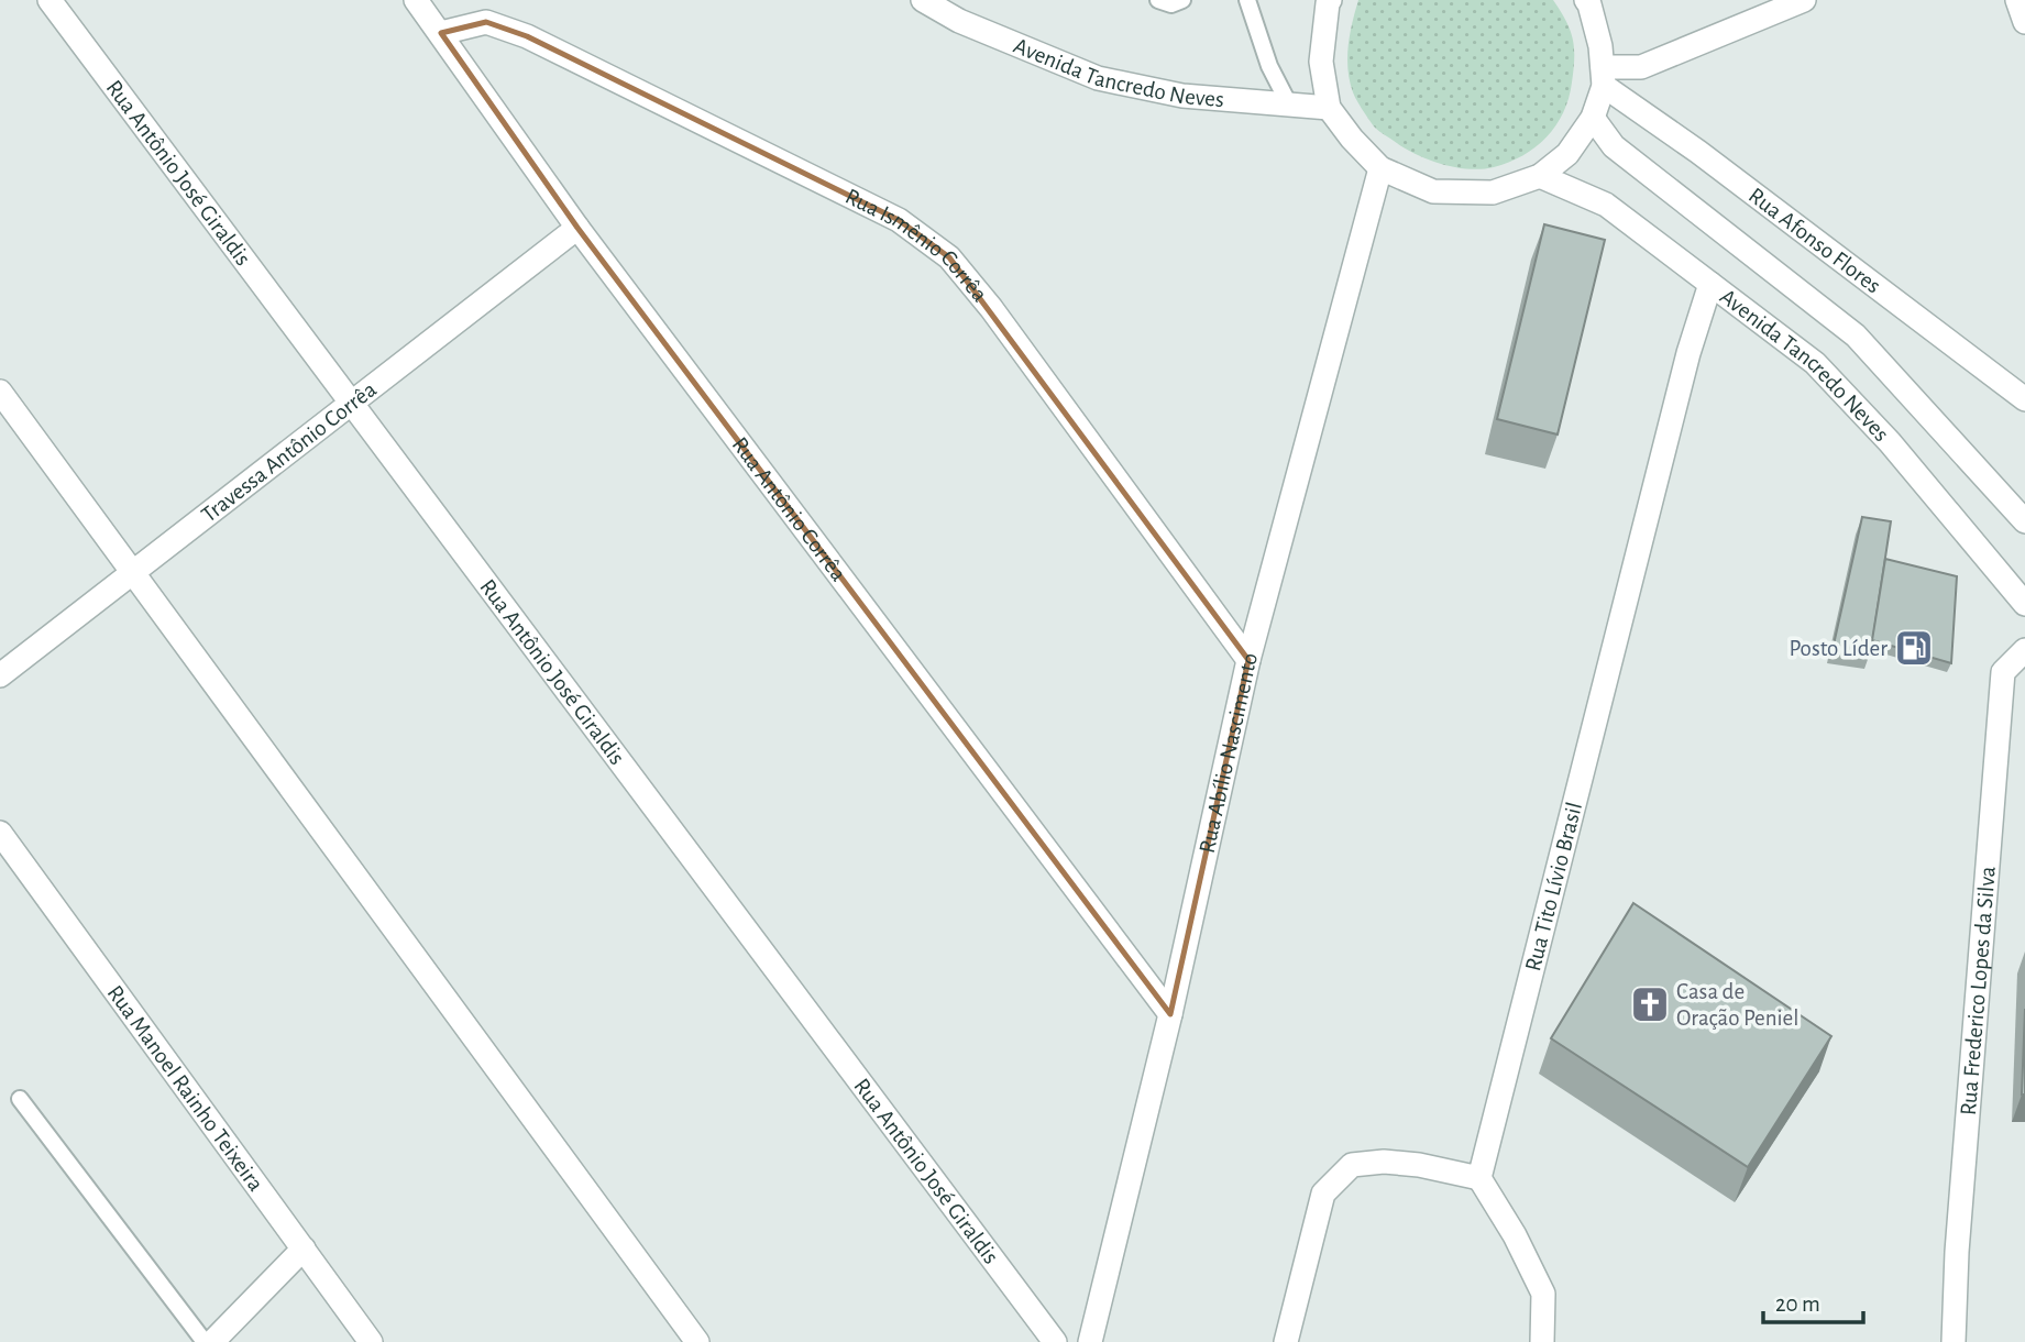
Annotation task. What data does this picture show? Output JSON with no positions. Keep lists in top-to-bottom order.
{
  "streets": {
    "street": [
      "Avenida Tancredo Neves",
      "Rua Antônio José Giraldis",
      "Rua Afonso Flores",
      "Rua Ismênio Corrêa",
      "Travessa Antônio Corrêa",
      "Rua Antônio Corrêa",
      "Rua Abílio Nascimento",
      "Rua Tito Lívio Brasil",
      "Rua Frederico Lopes da Silva",
      "Rua Manoel Rainho Teixeira"
    ]
  },
  "crossings": [
    ["Avenida Tancredo Neves", "Rua Tito Lívio Brasil"],
    ["Rua Antônio José Giraldis", "Travessa Antônio Corrêa"],
    ["Rua Ismênio Corrêa", "Rua Antônio Corrêa"],
    ["Rua Ismênio Corrêa", "Rua Abílio Nascimento"],
    ["Travessa Antônio Corrêa", "Rua Antônio Corrêa"],
    ["Rua Antônio Corrêa", "Rua Abílio Nascimento"]
  ],
  "places": {
    "fuel station": ["Posto Líder"],
    "church": ["Casa de Oração Peniel"]
  },
  "scale_bar": "20 m"
}
